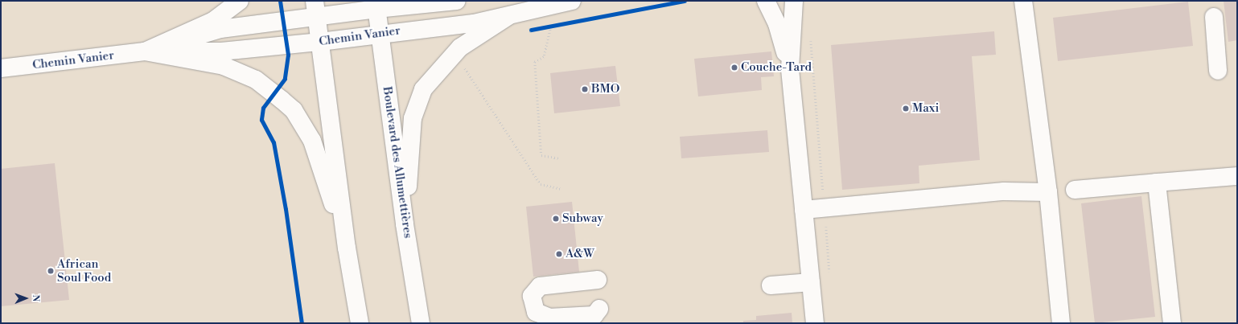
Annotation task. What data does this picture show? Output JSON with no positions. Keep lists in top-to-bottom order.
{
  "streets": {
    "main road": ["Chemin Vanier", "Boulevard des Allumettières"]
  },
  "crossings": [
    ["Chemin Vanier", "Boulevard des Allumettières"]
  ],
  "places": [
    "Couche-Tard",
    "BMO",
    "Maxi",
    "Subway",
    "A&W",
    "African Soul Food"
  ],
  "north": "right"
}
